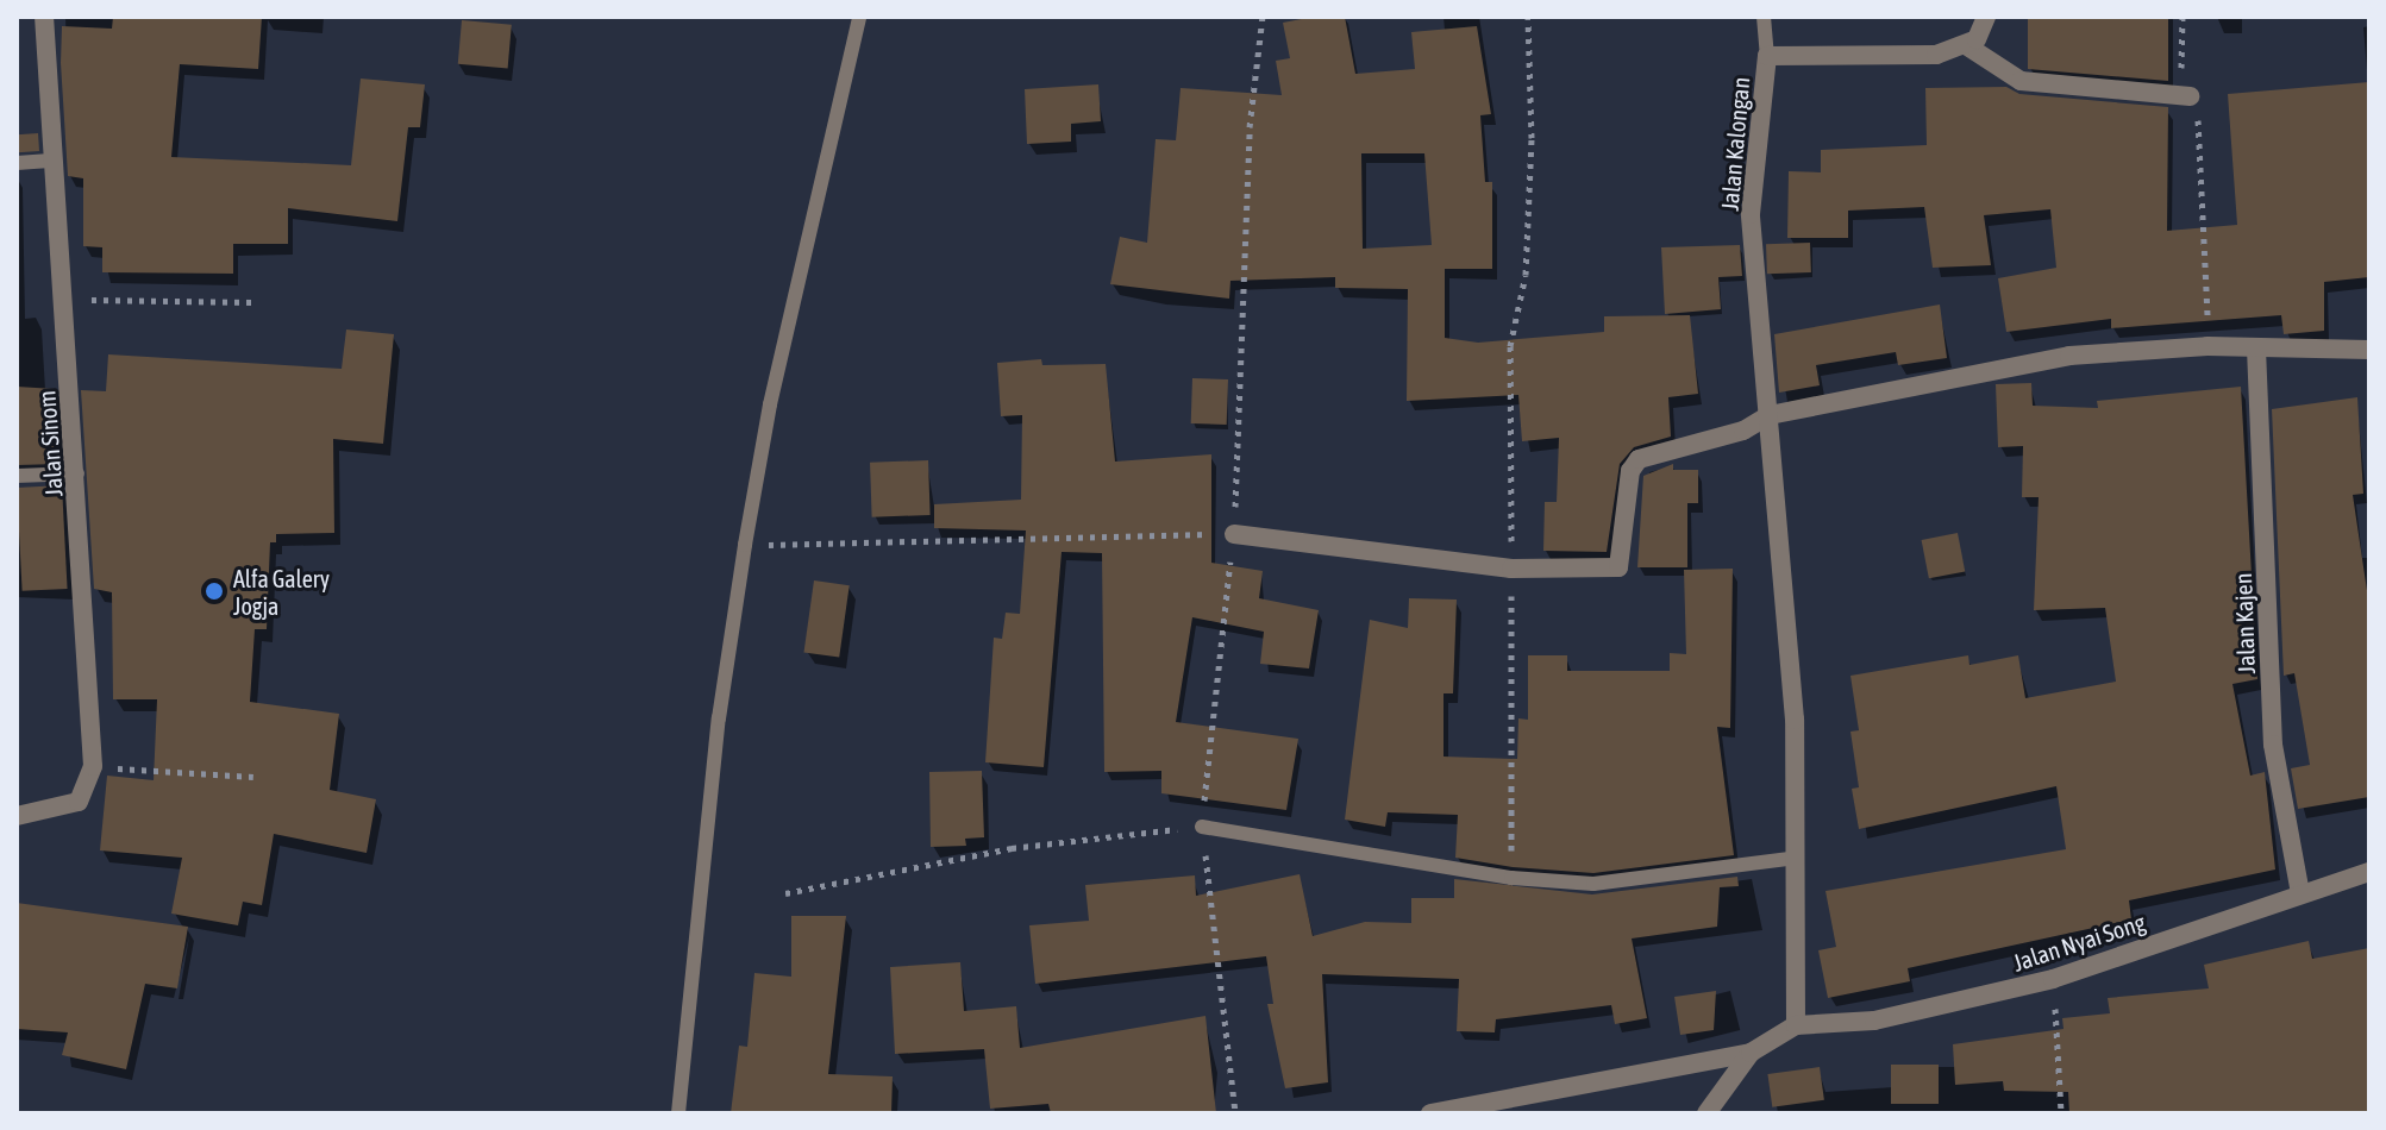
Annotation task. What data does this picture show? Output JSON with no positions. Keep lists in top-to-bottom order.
{
  "streets": {
    "street": [
      "Jalan Kalongan",
      "Jalan Sinom",
      "Jalan Kajen",
      "Jalan Nyai Song"
    ]
  },
  "crossings": [
    ["Jalan Kalongan", "Jalan Nyai Song"],
    ["Jalan Kajen", "Jalan Nyai Song"]
  ],
  "places": ["Alfa Galery Jogja"]
}
